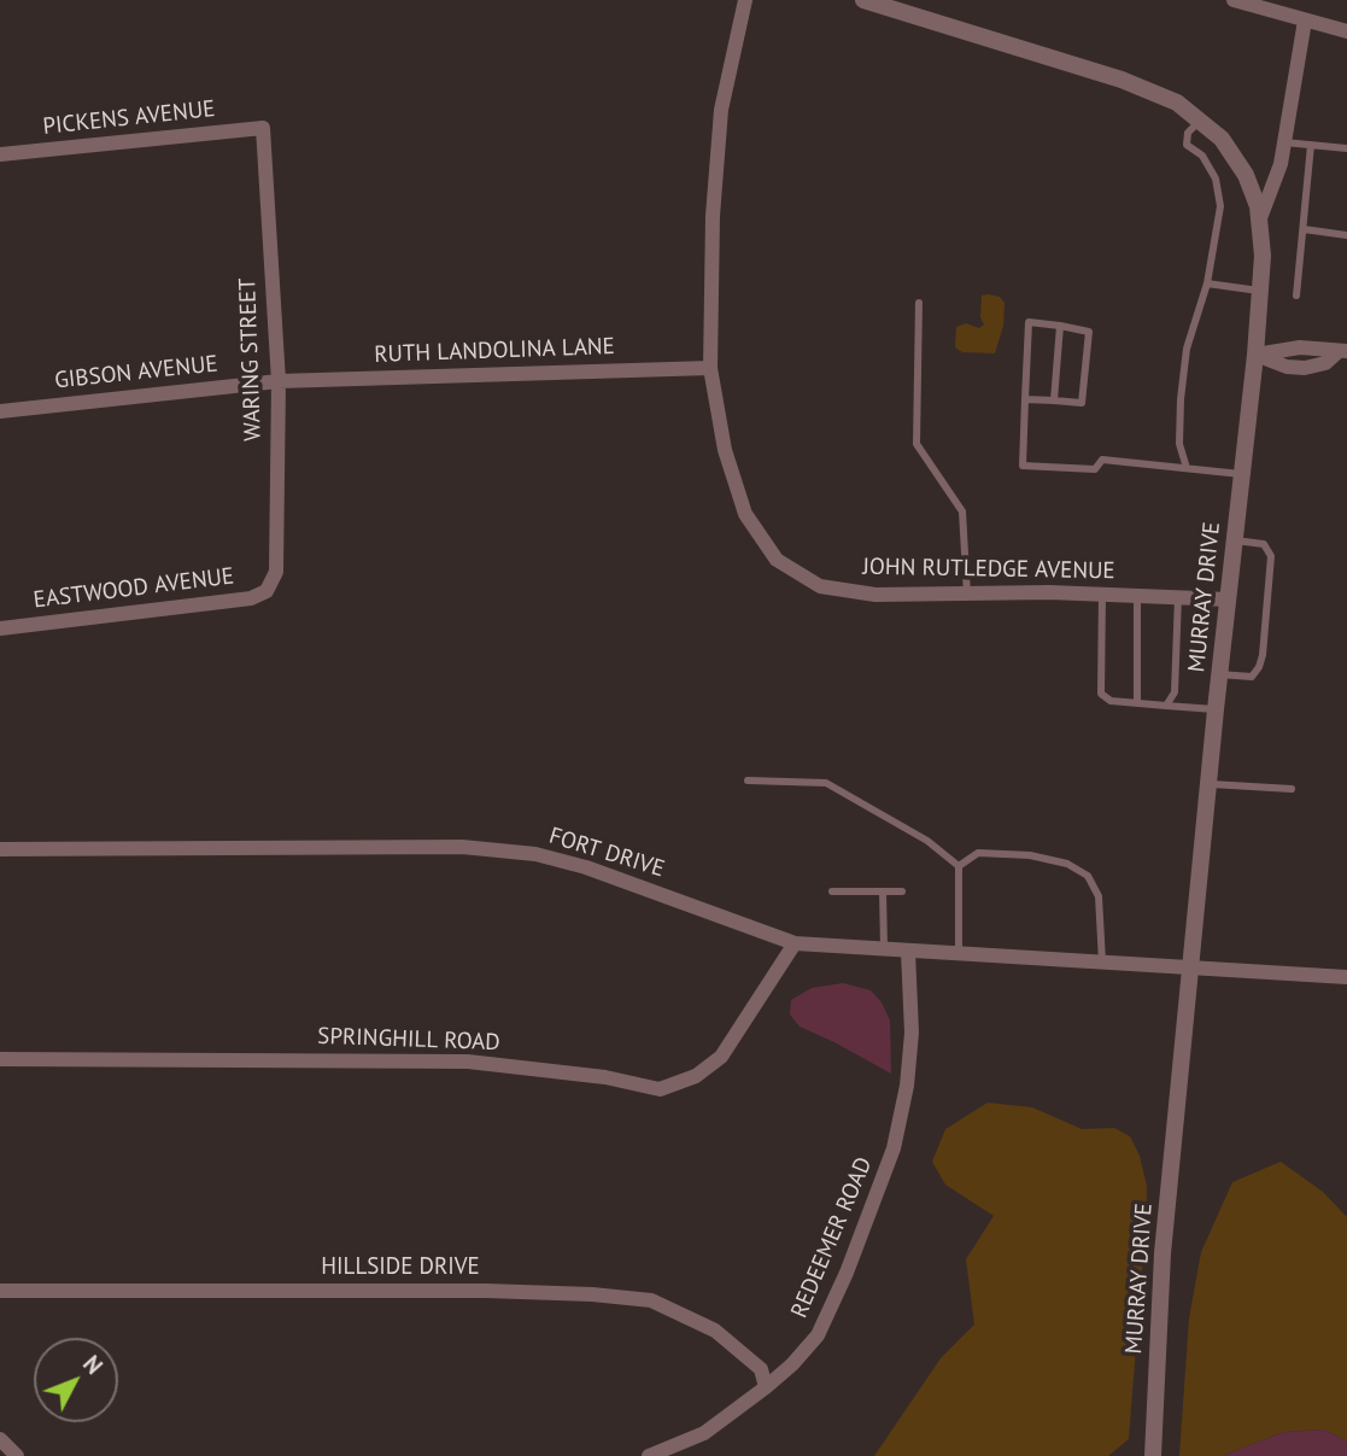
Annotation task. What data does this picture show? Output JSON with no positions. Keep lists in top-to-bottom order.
{
  "streets": {
    "street": [
      "PICKENS AVENUE",
      "RUTH LANDOLINA LANE",
      "WARING STREET",
      "GIBSON AVENUE",
      "JOHN RUTLEDGE AVENUE",
      "EASTWOOD AVENUE",
      "MURRAY DRIVE",
      "FORT DRIVE",
      "SPRINGHILL ROAD",
      "REDEEMER ROAD",
      "HILLSIDE DRIVE"
    ]
  },
  "crossings": [
    ["PICKENS AVENUE", "WARING STREET"],
    ["RUTH LANDOLINA LANE", "WARING STREET"],
    ["RUTH LANDOLINA LANE", "GIBSON AVENUE"],
    ["RUTH LANDOLINA LANE", "JOHN RUTLEDGE AVENUE"],
    ["WARING STREET", "GIBSON AVENUE"],
    ["WARING STREET", "EASTWOOD AVENUE"],
    ["JOHN RUTLEDGE AVENUE", "MURRAY DRIVE"],
    ["MURRAY DRIVE", "FORT DRIVE"],
    ["FORT DRIVE", "SPRINGHILL ROAD"],
    ["FORT DRIVE", "REDEEMER ROAD"],
    ["REDEEMER ROAD", "HILLSIDE DRIVE"]
  ],
  "north": "top right"
}
